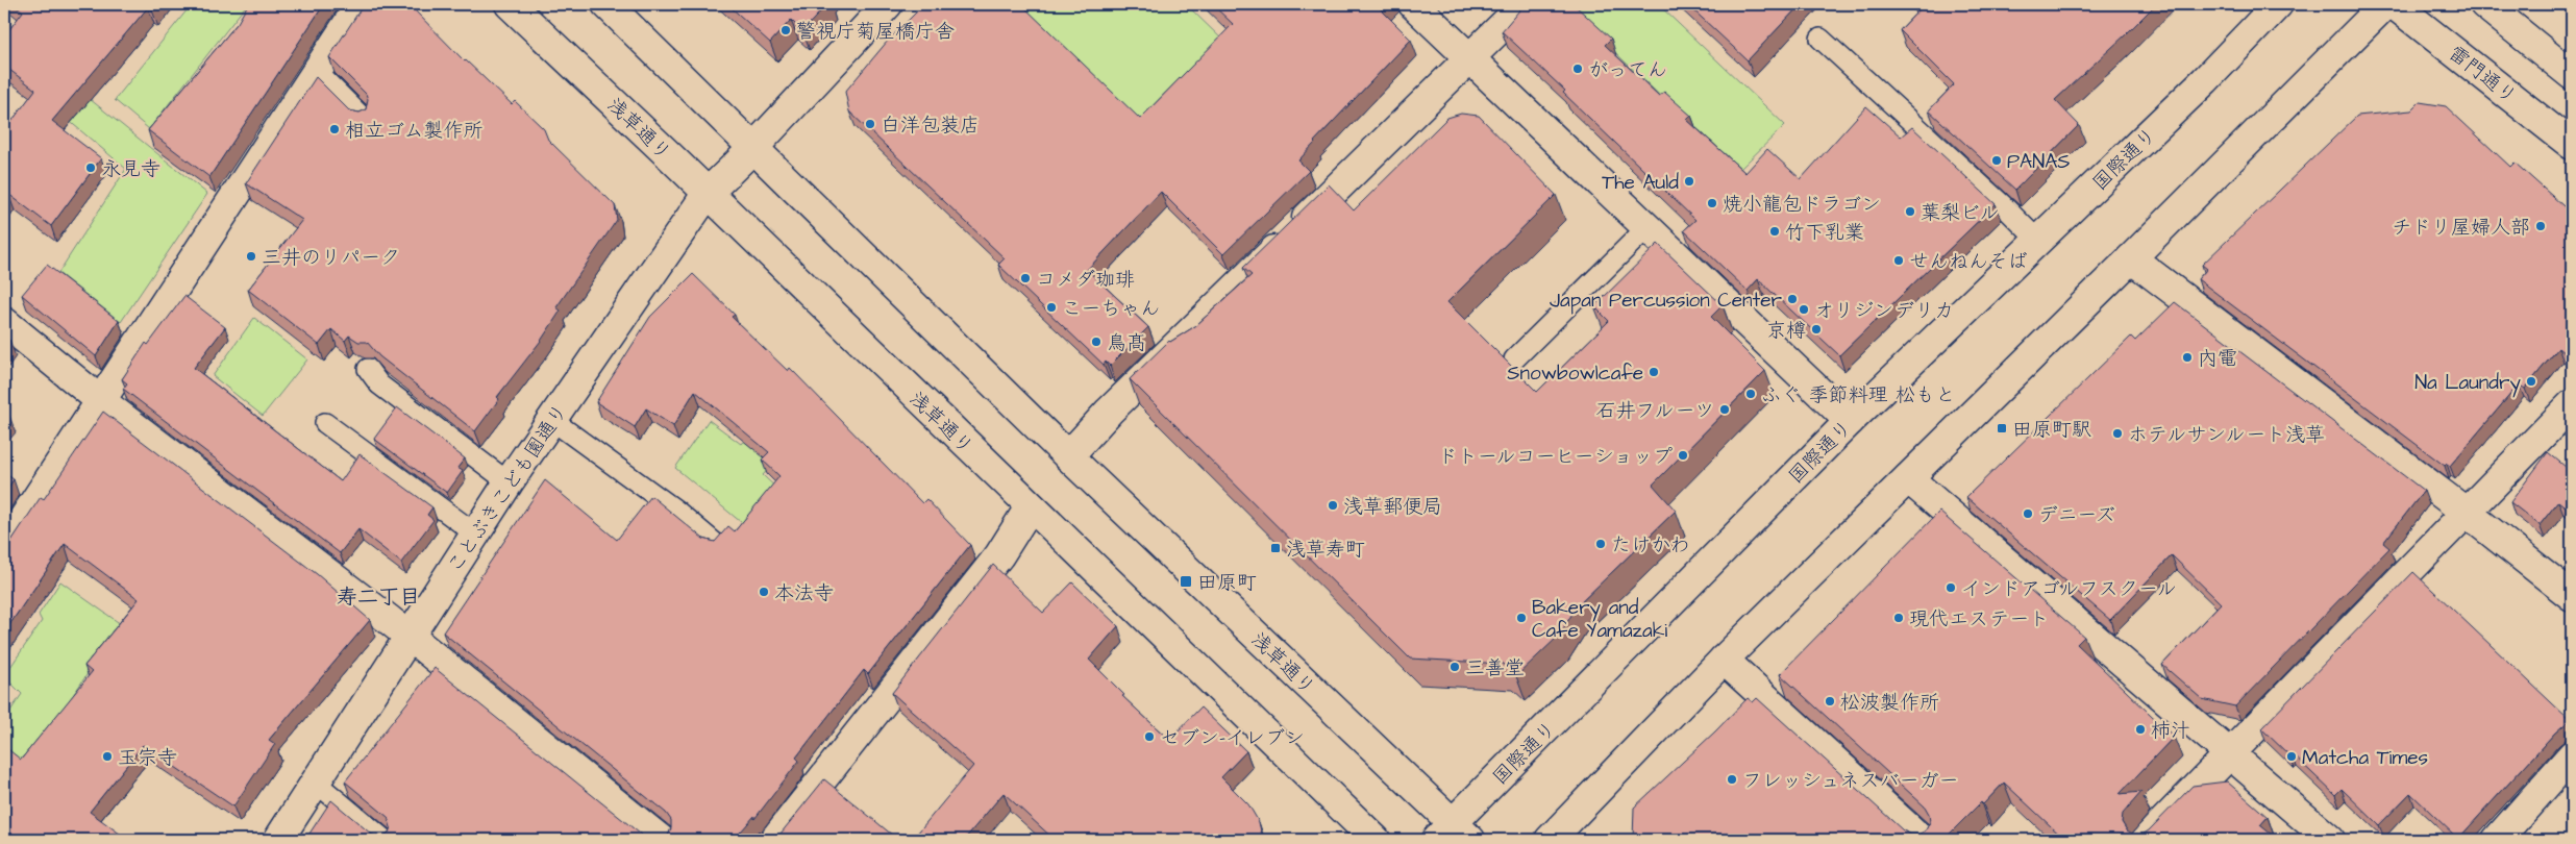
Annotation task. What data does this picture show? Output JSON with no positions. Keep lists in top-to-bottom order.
{
  "streets": {
    "street": [
      "雷門通り",
      "浅草通り",
      "国際通り",
      "ことぶきこども園通り"
    ]
  },
  "crossings": [
    ["浅草通り", "国際通り"],
    ["浅草通り", "ことぶきこども園通り"]
  ],
  "districts": ["寿二丁目"],
  "places": {
    "other": [
      "警視庁菊屋橋庁舎",
      "がってん",
      "白洋包装店",
      "相立ゴム製作所",
      "PANAS",
      "永見寺",
      "The Auld",
      "焼小龍包ドラゴン",
      "葉梨ビル",
      "チドリ屋婦人部",
      "竹下乳業",
      "三井のリパーク",
      "せんねんそば",
      "コメダ珈琲",
      "Japan Percussion Center",
      "こーちゃん",
      "オリジンデリカ",
      "京樽",
      "鳥髙",
      "內電",
      "Snowbowlcafe",
      "Na Laundry",
      "ふぐ 季節料理 松もと",
      "石井フルーツ",
      "ホテルサンルート浅草",
      "ドトールコーヒーショップ",
      "浅草郵便局",
      "デニーズ",
      "たけかわ",
      "インドアゴルフスクール",
      "本法寺",
      "Bakery and Cafe Yamazaki",
      "現代エステート",
      "三善堂",
      "松波製作所",
      "柿汁",
      "セブン-イレブン",
      "玉宗寺",
      "Matcha Times",
      "フレッシュネスバーガー"
    ],
    "transit": ["田原町駅", "浅草寿町", "田原町"]
  }
}
